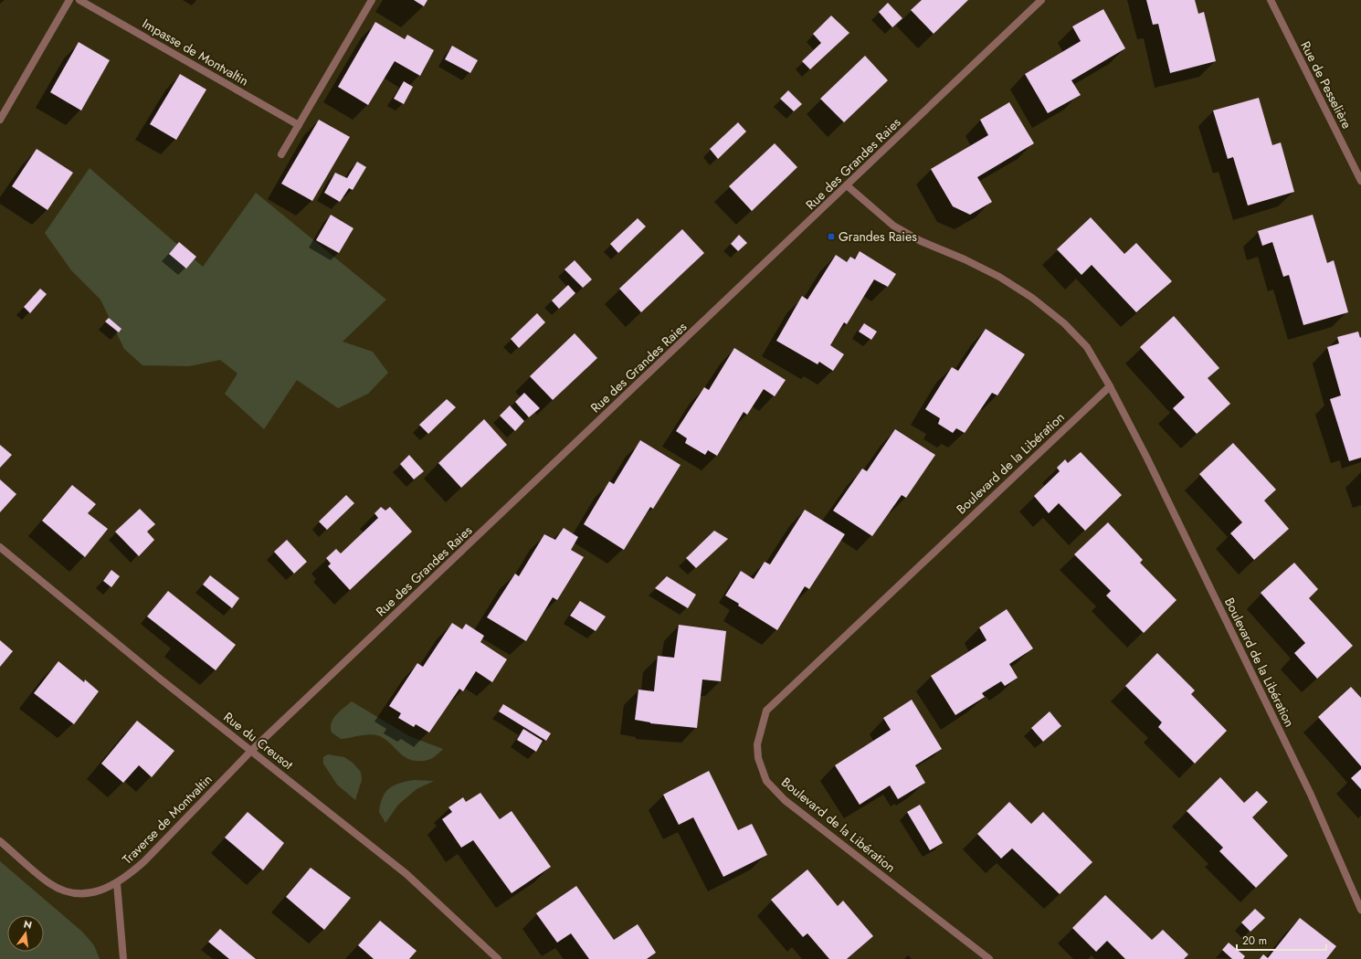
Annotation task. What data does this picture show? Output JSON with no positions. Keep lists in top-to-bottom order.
{
  "streets": {
    "street": [
      "Impasse de Montvaltin",
      "Rue de Pesselière",
      "Rue des Grandes Raies",
      "Boulevard de la Libération",
      "Rue du Creusot",
      "Traverse de Montvaltin"
    ]
  },
  "crossings": [
    ["Rue des Grandes Raies", "Rue du Creusot"],
    ["Rue des Grandes Raies", "Traverse de Montvaltin"],
    ["Rue du Creusot", "Traverse de Montvaltin"]
  ],
  "places": {
    "transit": ["Grandes Raies"]
  },
  "scale_bar": "20 m",
  "north": "top"
}
